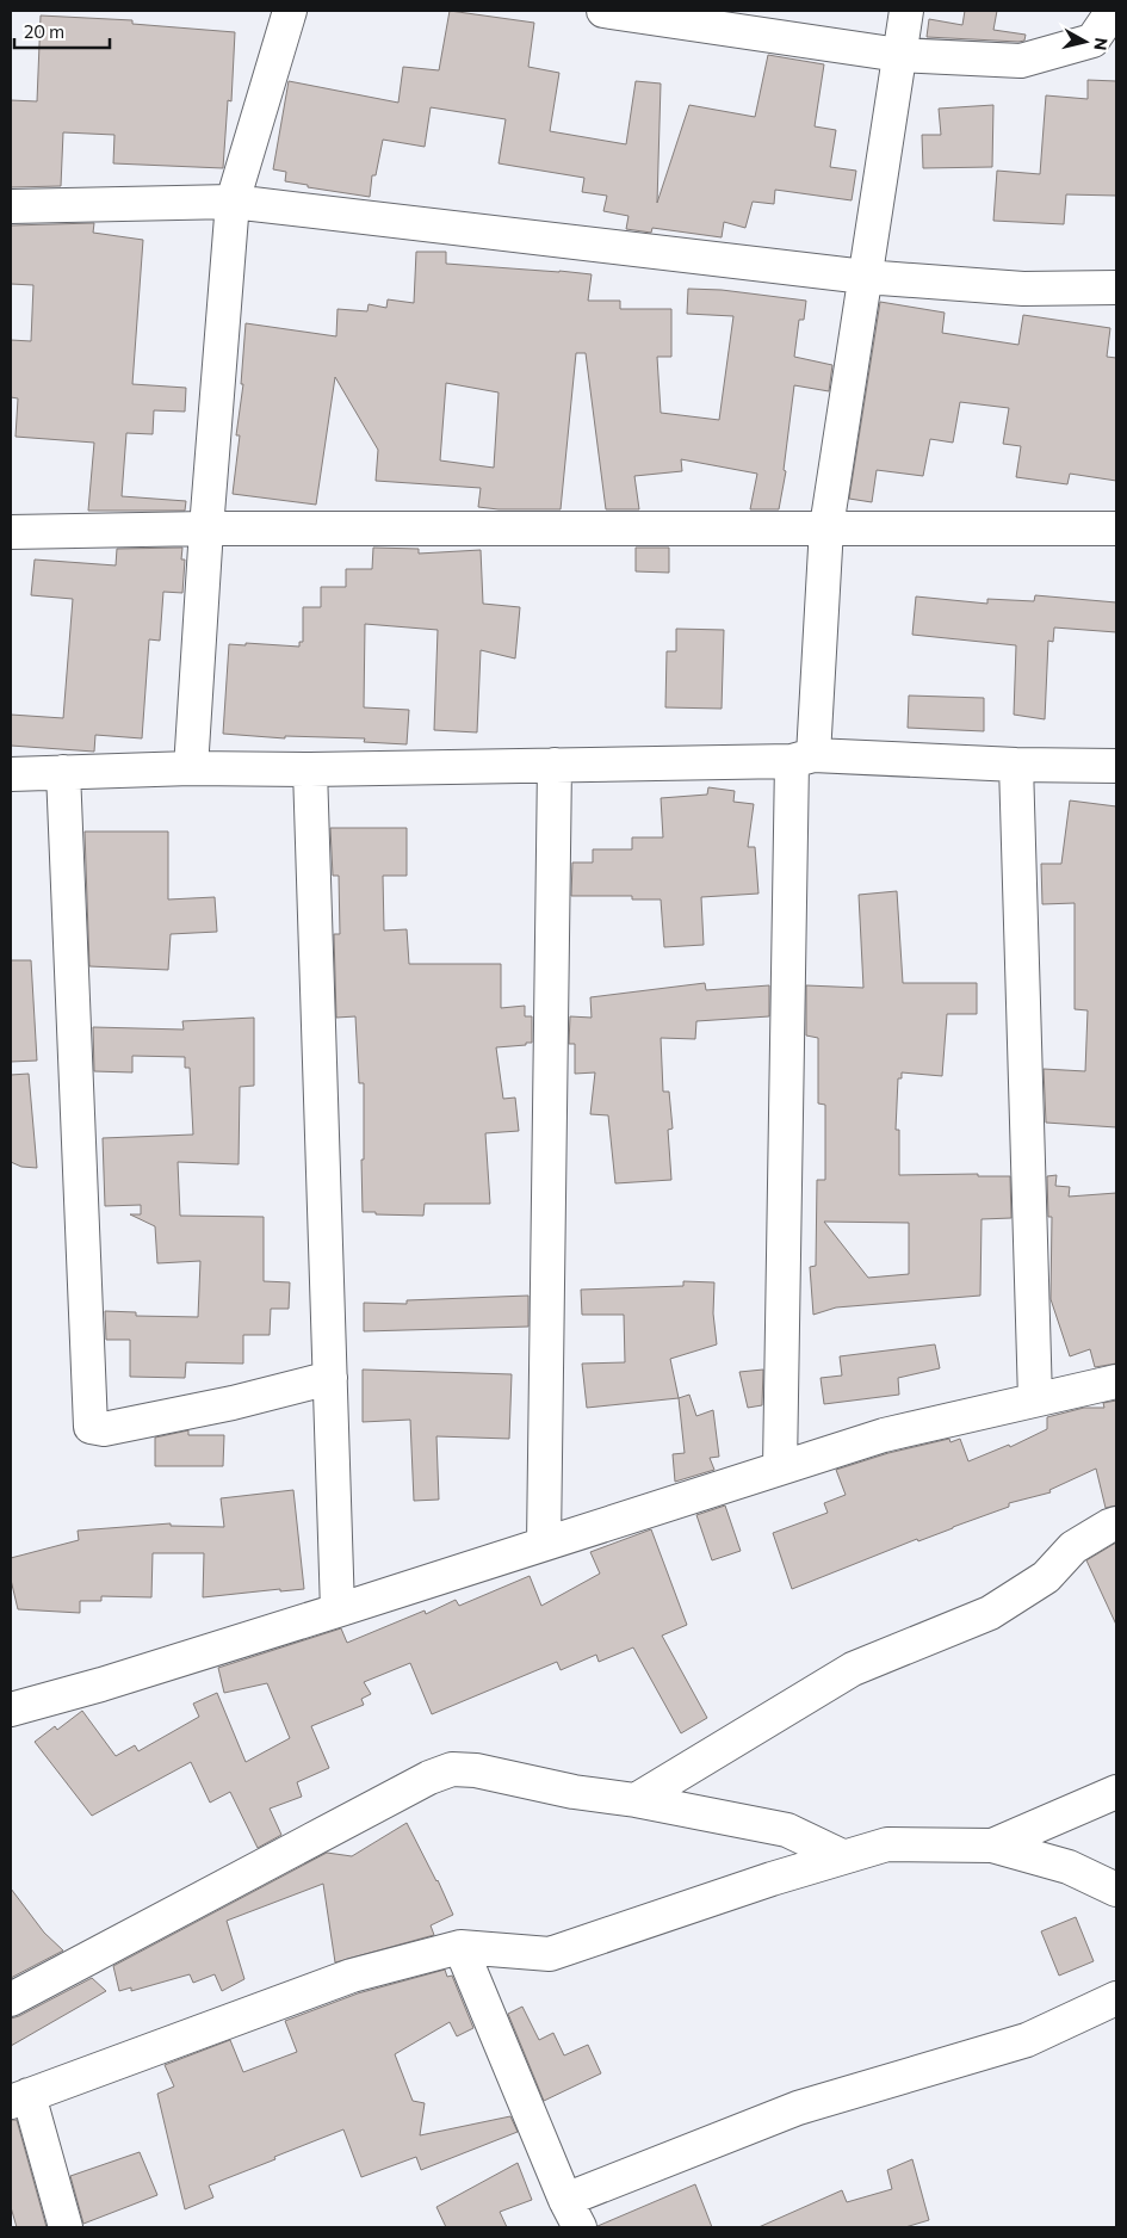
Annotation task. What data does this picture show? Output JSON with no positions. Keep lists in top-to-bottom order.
{
  "scale_bar": "20 m",
  "north": "right"
}
